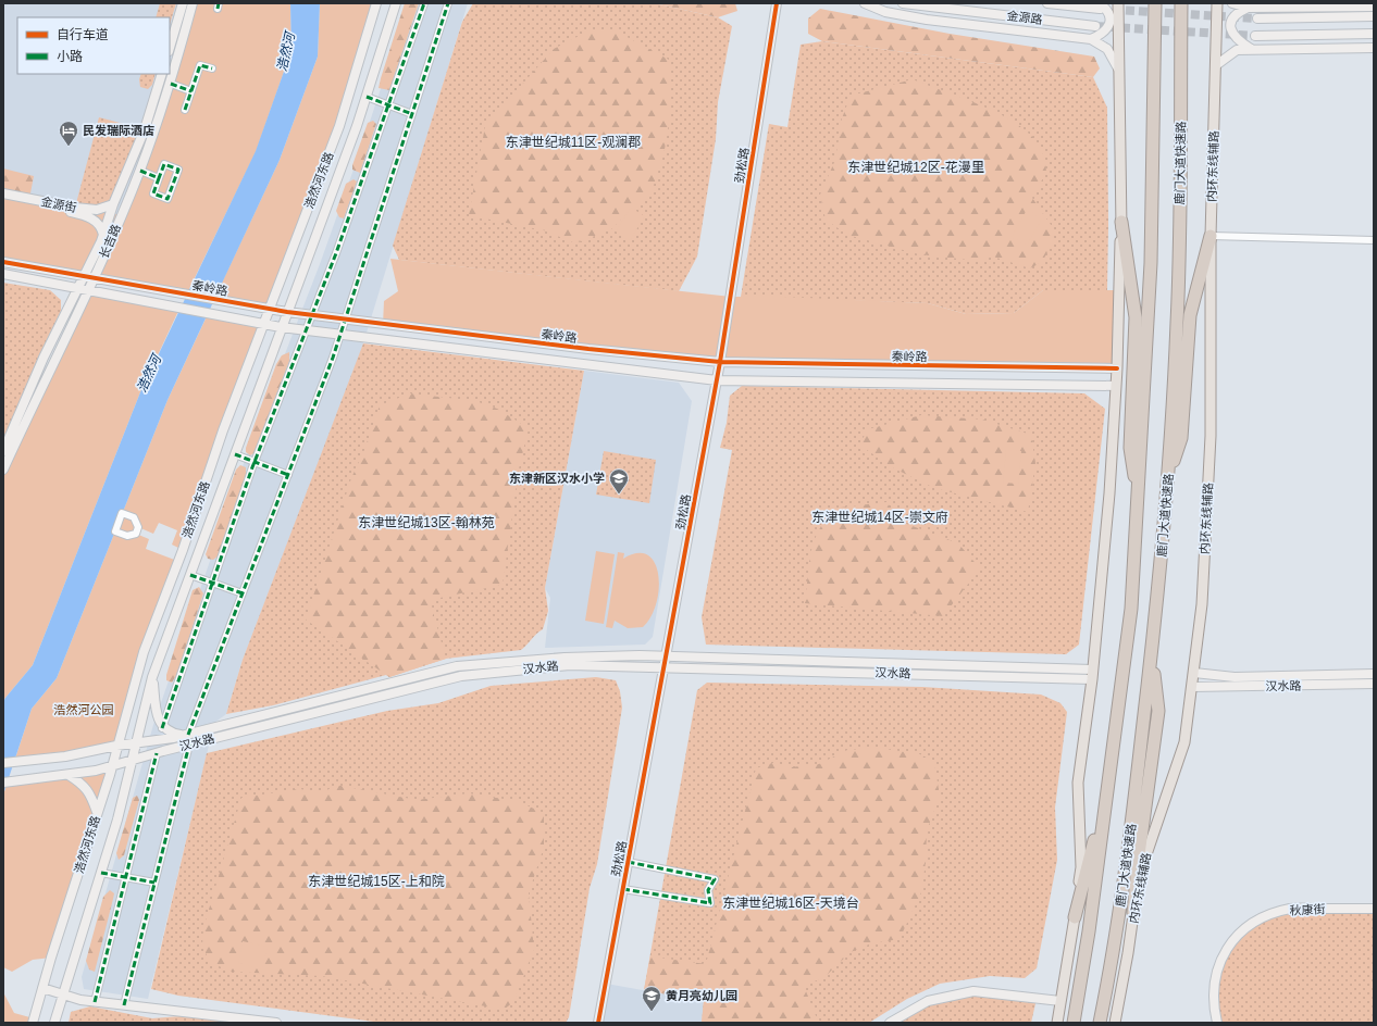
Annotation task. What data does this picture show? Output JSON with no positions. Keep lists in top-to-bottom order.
{
  "streets": {
    "highway": ["鹿门大道快速路"],
    "main road": ["内环东线辅路"],
    "street": [
      "金源路",
      "劲松路",
      "浩然河东路",
      "金源街",
      "长吉路",
      "秦岭路",
      "汉水路",
      "秋康街"
    ]
  },
  "crossings": [
    ["劲松路", "秦岭路"],
    ["劲松路", "汉水路"],
    ["内环东线辅路", "汉水路"],
    ["浩然河东路", "秦岭路"],
    ["浩然河东路", "汉水路"],
    ["金源街", "长吉路"],
    ["长吉路", "秦岭路"]
  ],
  "districts": [
    "东津世纪城11区-观澜郡",
    "东津世纪城12区-花漫里",
    "东津世纪城14区-崇文府",
    "东津世纪城13区-翰林苑",
    "东津世纪城15区-上和院",
    "东津世纪城16区-天境台"
  ],
  "water": ["浩然河"],
  "parks": ["浩然河公园"],
  "places": {
    "hotel": ["民发瑞际酒店"],
    "school or university": ["东津新区汉水小学", "黄月亮幼儿园"]
  },
  "legend": ["自行车道", "小路"]
}
